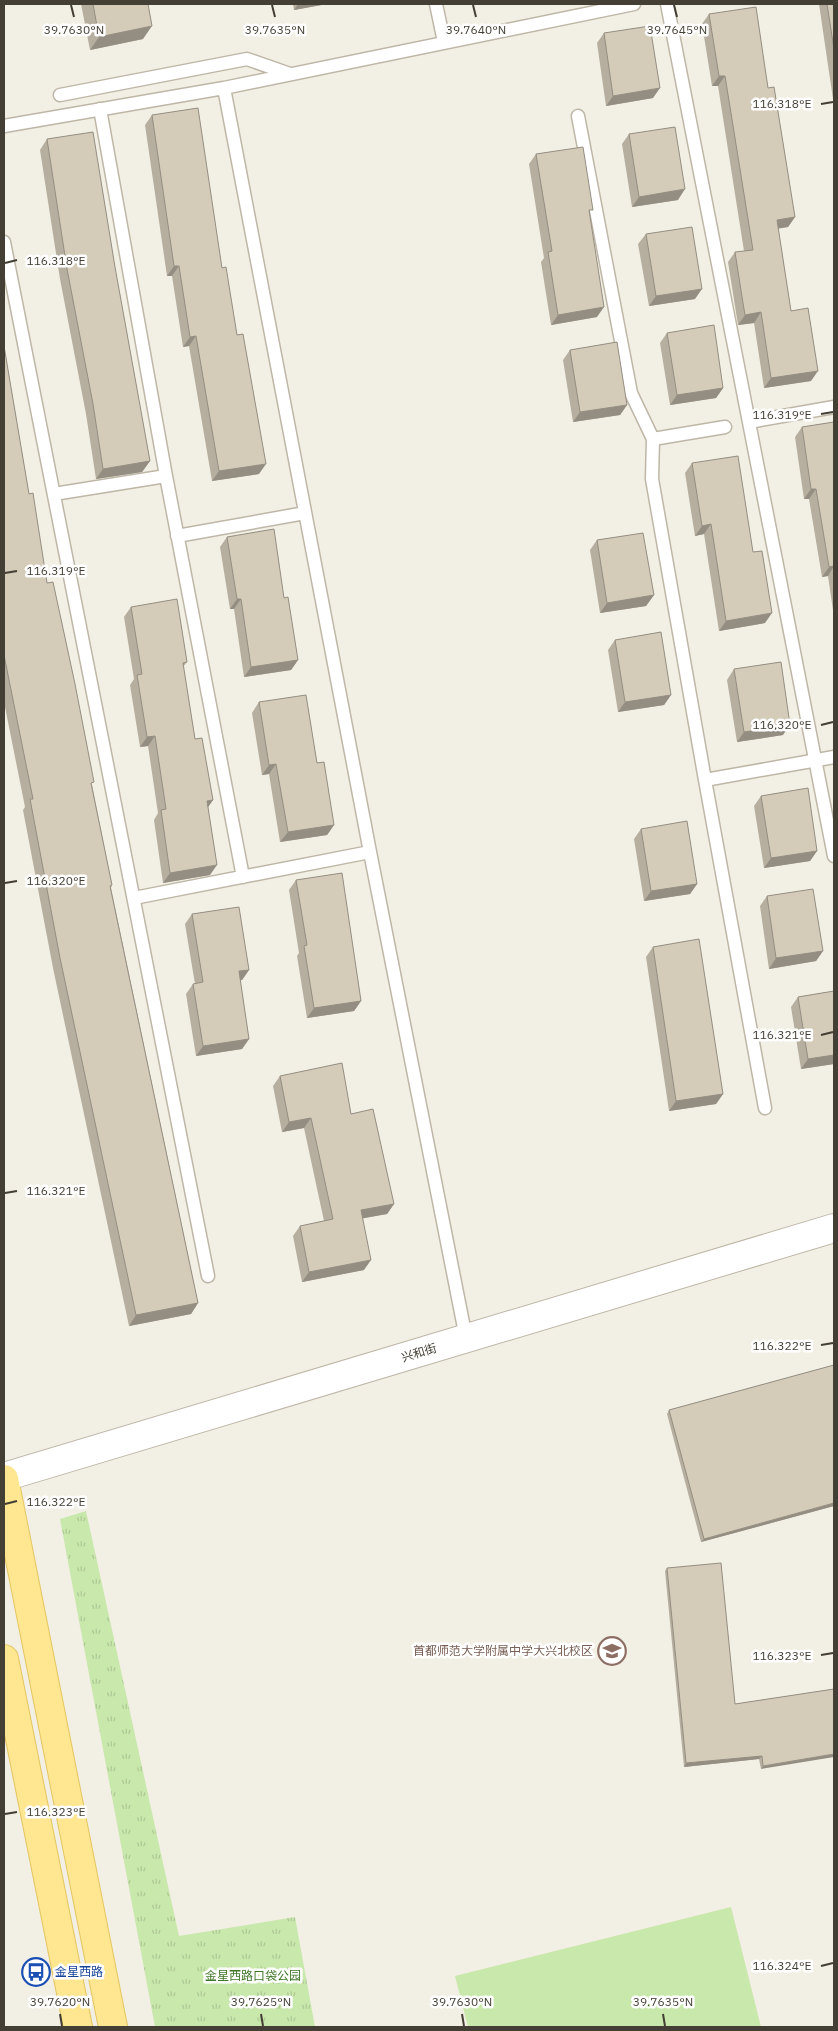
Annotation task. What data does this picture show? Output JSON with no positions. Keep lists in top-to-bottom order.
{
  "streets": {
    "street": ["兴和街"]
  },
  "parks": ["金星西路口袋公园"],
  "places": {
    "school or university": ["首都师范大学附属中学大兴北校区"],
    "bus stop": ["金星西路"]
  },
  "coordinates": [
    "39.7630°N",
    "39.7635°N",
    "39.7640°N",
    "39.7645°N",
    "116.318°E",
    "116.319°E",
    "116.320°E",
    "116.321°E",
    "116.322°E",
    "116.323°E",
    "116.324°E",
    "39.7620°N",
    "39.7625°N"
  ]
}
